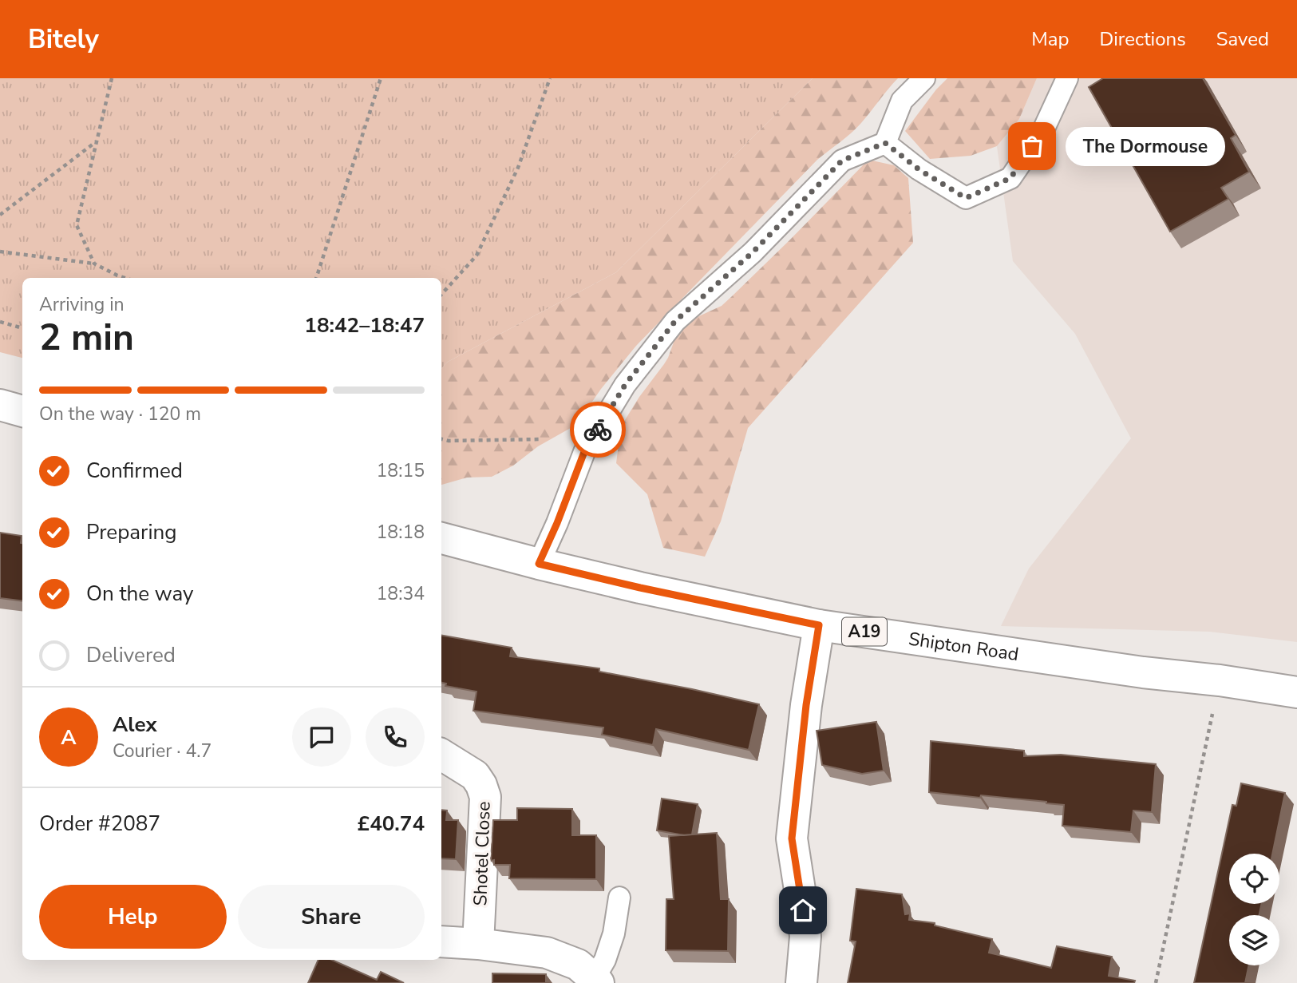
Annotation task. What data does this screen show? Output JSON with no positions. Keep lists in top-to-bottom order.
{
  "streets": {
    "main road": ["A19", "Shipton Road", "Shotel Close"]
  },
  "places": ["The Dormouse"],
  "page": {
    "header": "Bitely",
    "nav": ["Map", "Directions", "Saved"],
    "bubble": "The Dormouse",
    "heading": ["2 min", "Arriving in", "18:42–18:47"],
    "panel": [
      "Alex",
      "Courier · 4.7",
      "Order #2087",
      "£40.74"
    ],
    "bar": "On the way · 120 m",
    "list": [
      ["Confirmed", "18:15"],
      ["Preparing", "18:18"],
      ["On the way", "18:34"],
      "Delivered"
    ],
    "round": "A",
    "buttons": ["Help", "Share"]
  }
}
